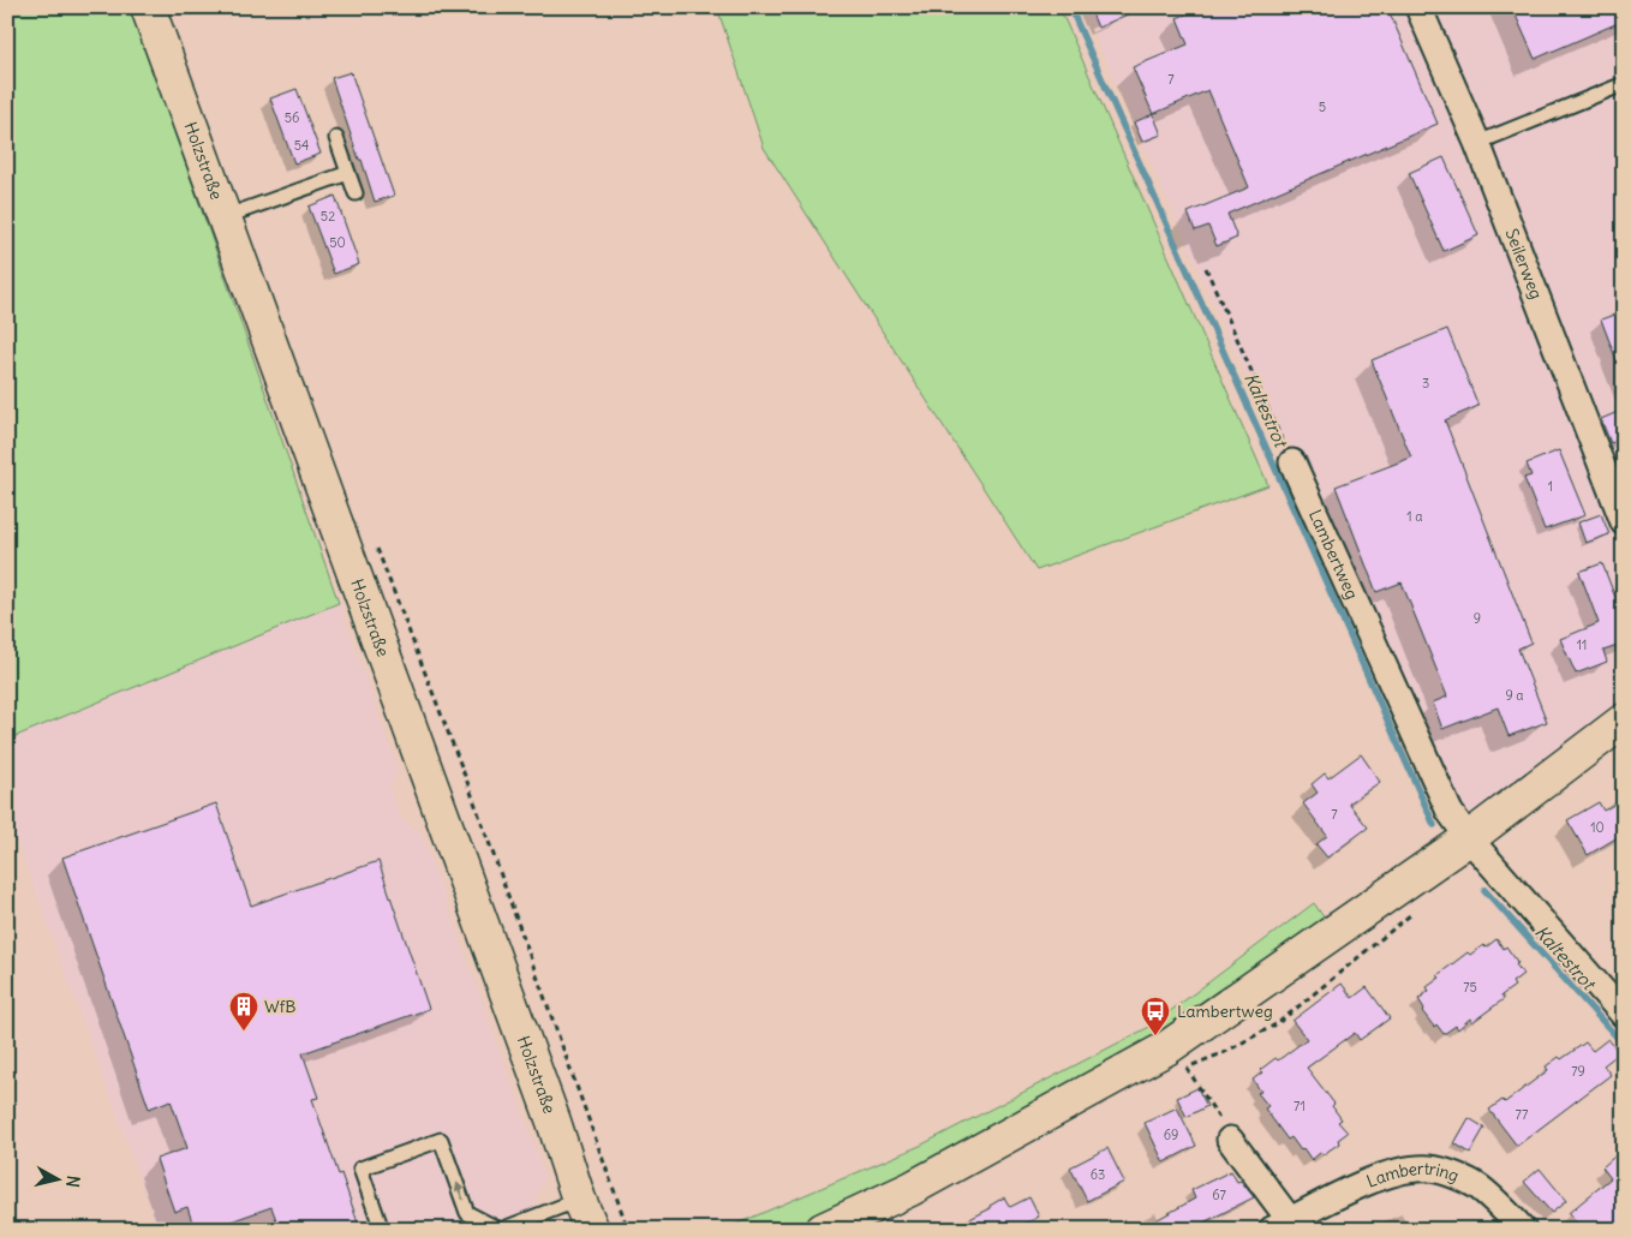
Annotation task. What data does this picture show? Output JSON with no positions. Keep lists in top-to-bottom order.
{
  "streets": {
    "main road": ["Holzstraße"],
    "street": ["Seilerweg", "Lambertweg", "Lambertring"]
  },
  "water": ["Kaltestrot"],
  "places": {
    "building": ["WfB"],
    "bus stop": ["Lambertweg"]
  },
  "house_numbers": [
    "7",
    "5",
    "56",
    "54",
    "52",
    "50",
    "3",
    "1",
    "1 a",
    "9",
    "11",
    "9 a",
    "7",
    "10",
    "75",
    "79",
    "71",
    "77",
    "69",
    "63",
    "67"
  ],
  "north": "right"
}
